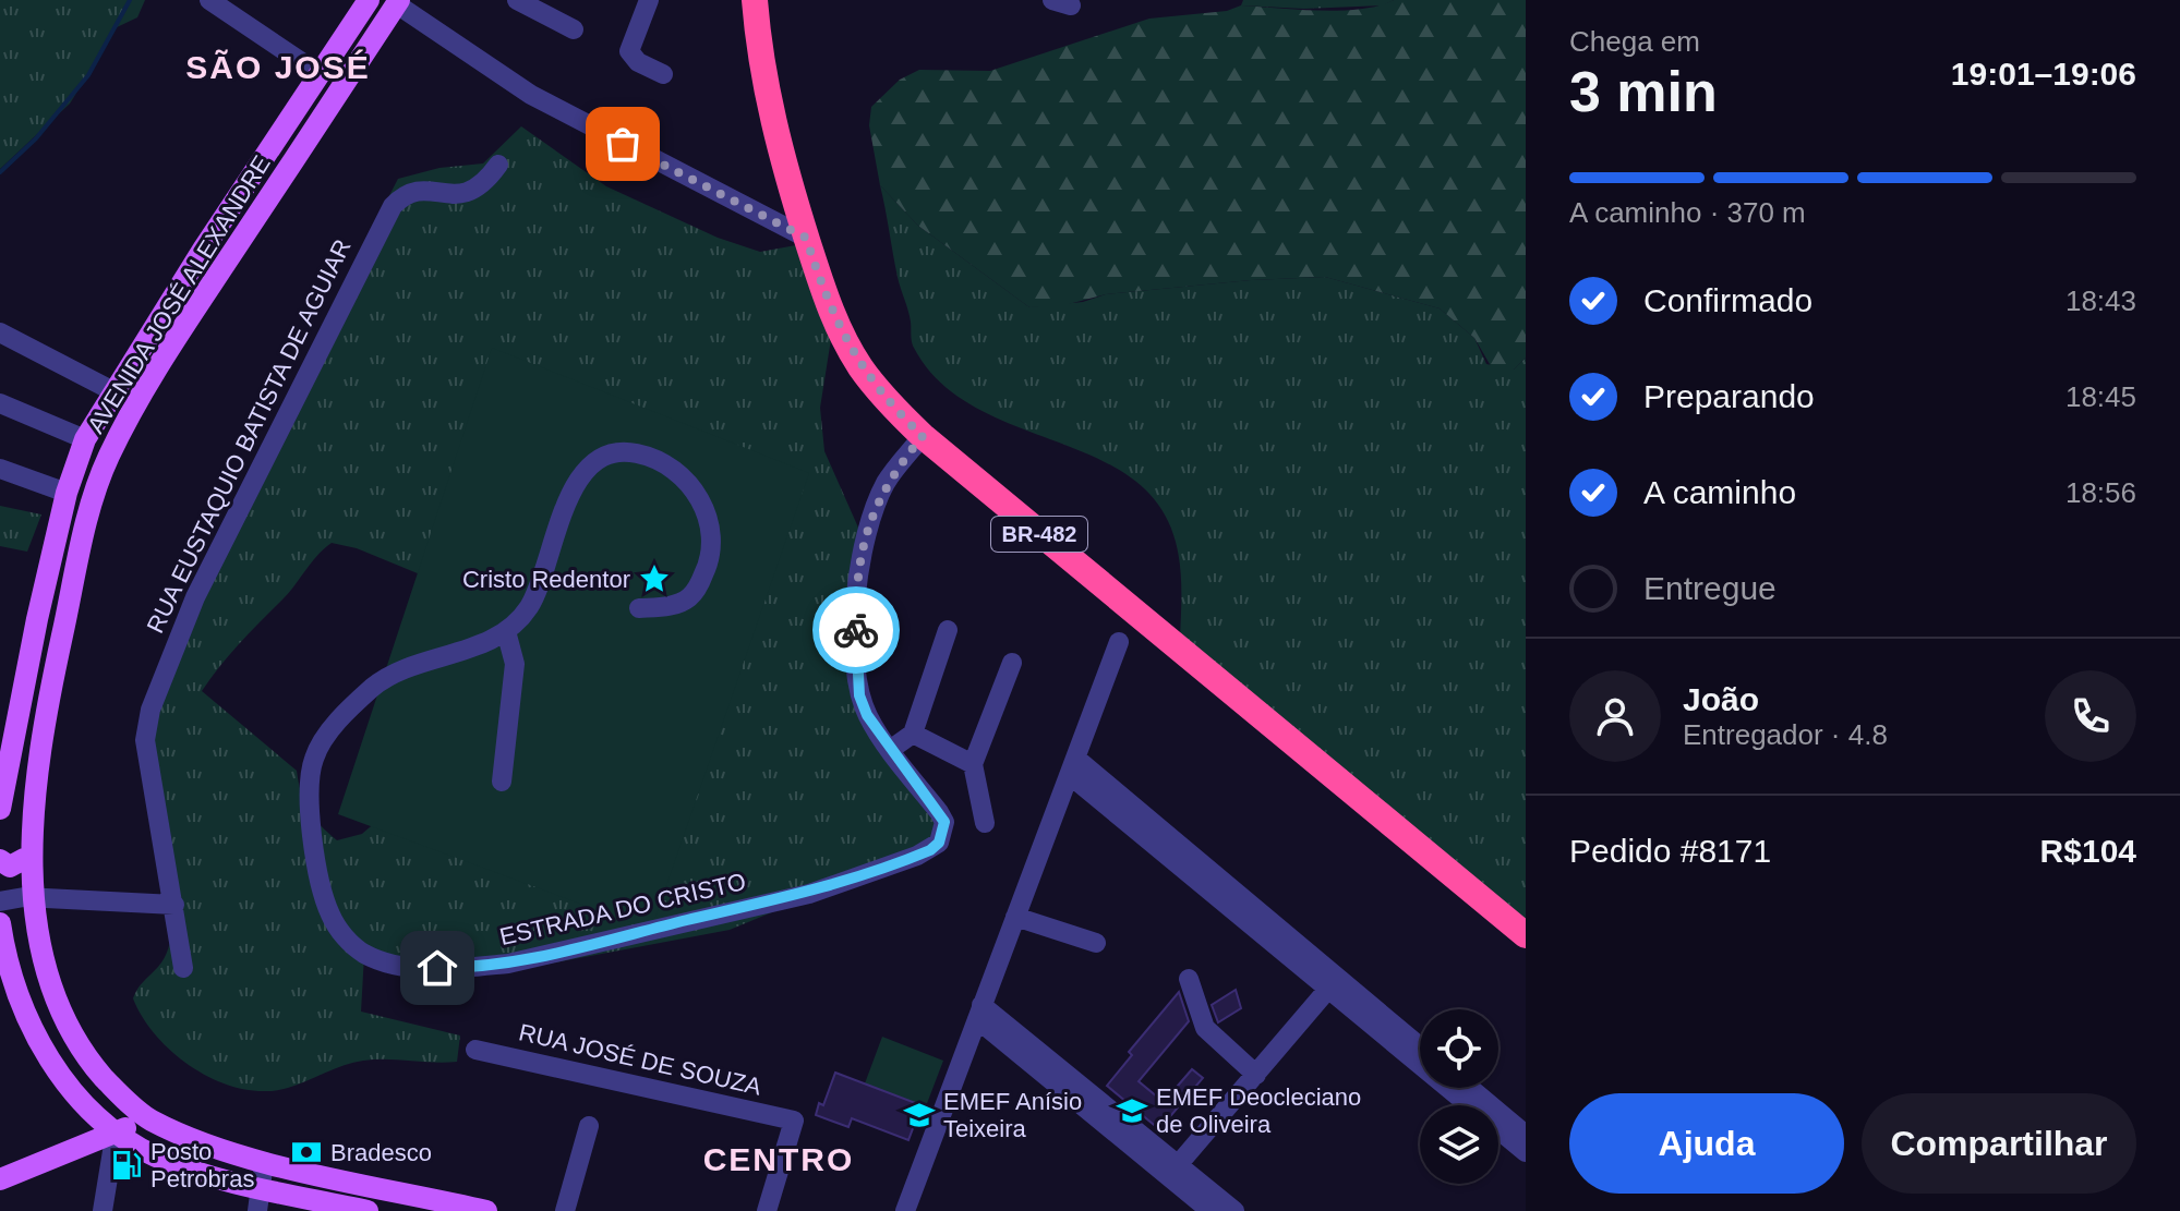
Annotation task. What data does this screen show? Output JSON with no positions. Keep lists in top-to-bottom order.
{
  "streets": {
    "highway": ["BR-482"],
    "main road": ["AVENIDA JOSÉ ALEXANDRE"],
    "street": ["RUA EUSTAQUIO BATISTA DE AGUIAR", "ESTRADA DO CRISTO", "RUA JOSÉ DE SOUZA"]
  },
  "crossings": [
    ["BR-482", "ESTRADA DO CRISTO"]
  ],
  "districts": ["SÃO JOSÉ", "CENTRO"],
  "places": {
    "place": ["Cristo Redentor"],
    "school or university": ["EMEF Deocleciano de Oliveira", "EMEF Anísio Teixeira"],
    "bank": ["Bradesco"],
    "fuel station": ["Posto Petrobras"]
  },
  "page": {
    "heading": ["3 min", "Chega em", "19:01–19:06"],
    "panel": [
      "João",
      "Entregador · 4.8",
      "Pedido #8171",
      "R$104"
    ],
    "bar": "A caminho · 370 m",
    "list": [
      ["Confirmado", "18:43"],
      ["Preparando", "18:45"],
      ["A caminho", "18:56"],
      "Entregue"
    ],
    "buttons": ["Ajuda", "Compartilhar"]
  }
}
